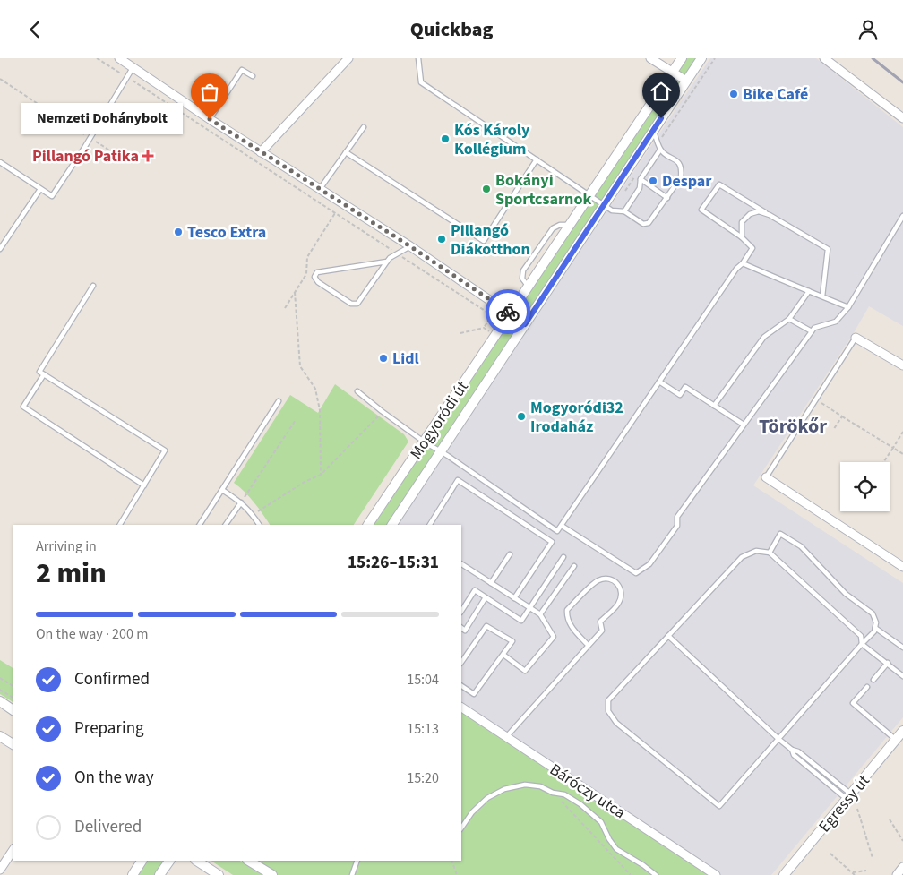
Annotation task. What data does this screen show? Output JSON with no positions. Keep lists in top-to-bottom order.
{
  "streets": {
    "street": ["Mogyoródi út", "Báróczy utca", "Egressy út"]
  },
  "districts": ["Törökőr"],
  "places": {
    "other": [
      "Bike Café",
      "Nemzeti Dohánybolt",
      "Kós Károly Kollégium",
      "Despar",
      "Bokányi Sportcsarnok",
      "Tesco Extra",
      "Pillangó Diákotthon",
      "Lidl",
      "Mogyoródi32 Irodaház"
    ],
    "health": ["Pillangó Patika"]
  },
  "page": {
    "header": "Quickbag",
    "bubble": "Nemzeti Dohánybolt",
    "heading": ["2 min", "Arriving in", "15:26–15:31"],
    "bar": "On the way · 200 m",
    "list": [
      ["Confirmed", "15:04"],
      ["Preparing", "15:13"],
      ["On the way", "15:20"],
      "Delivered"
    ]
  }
}
